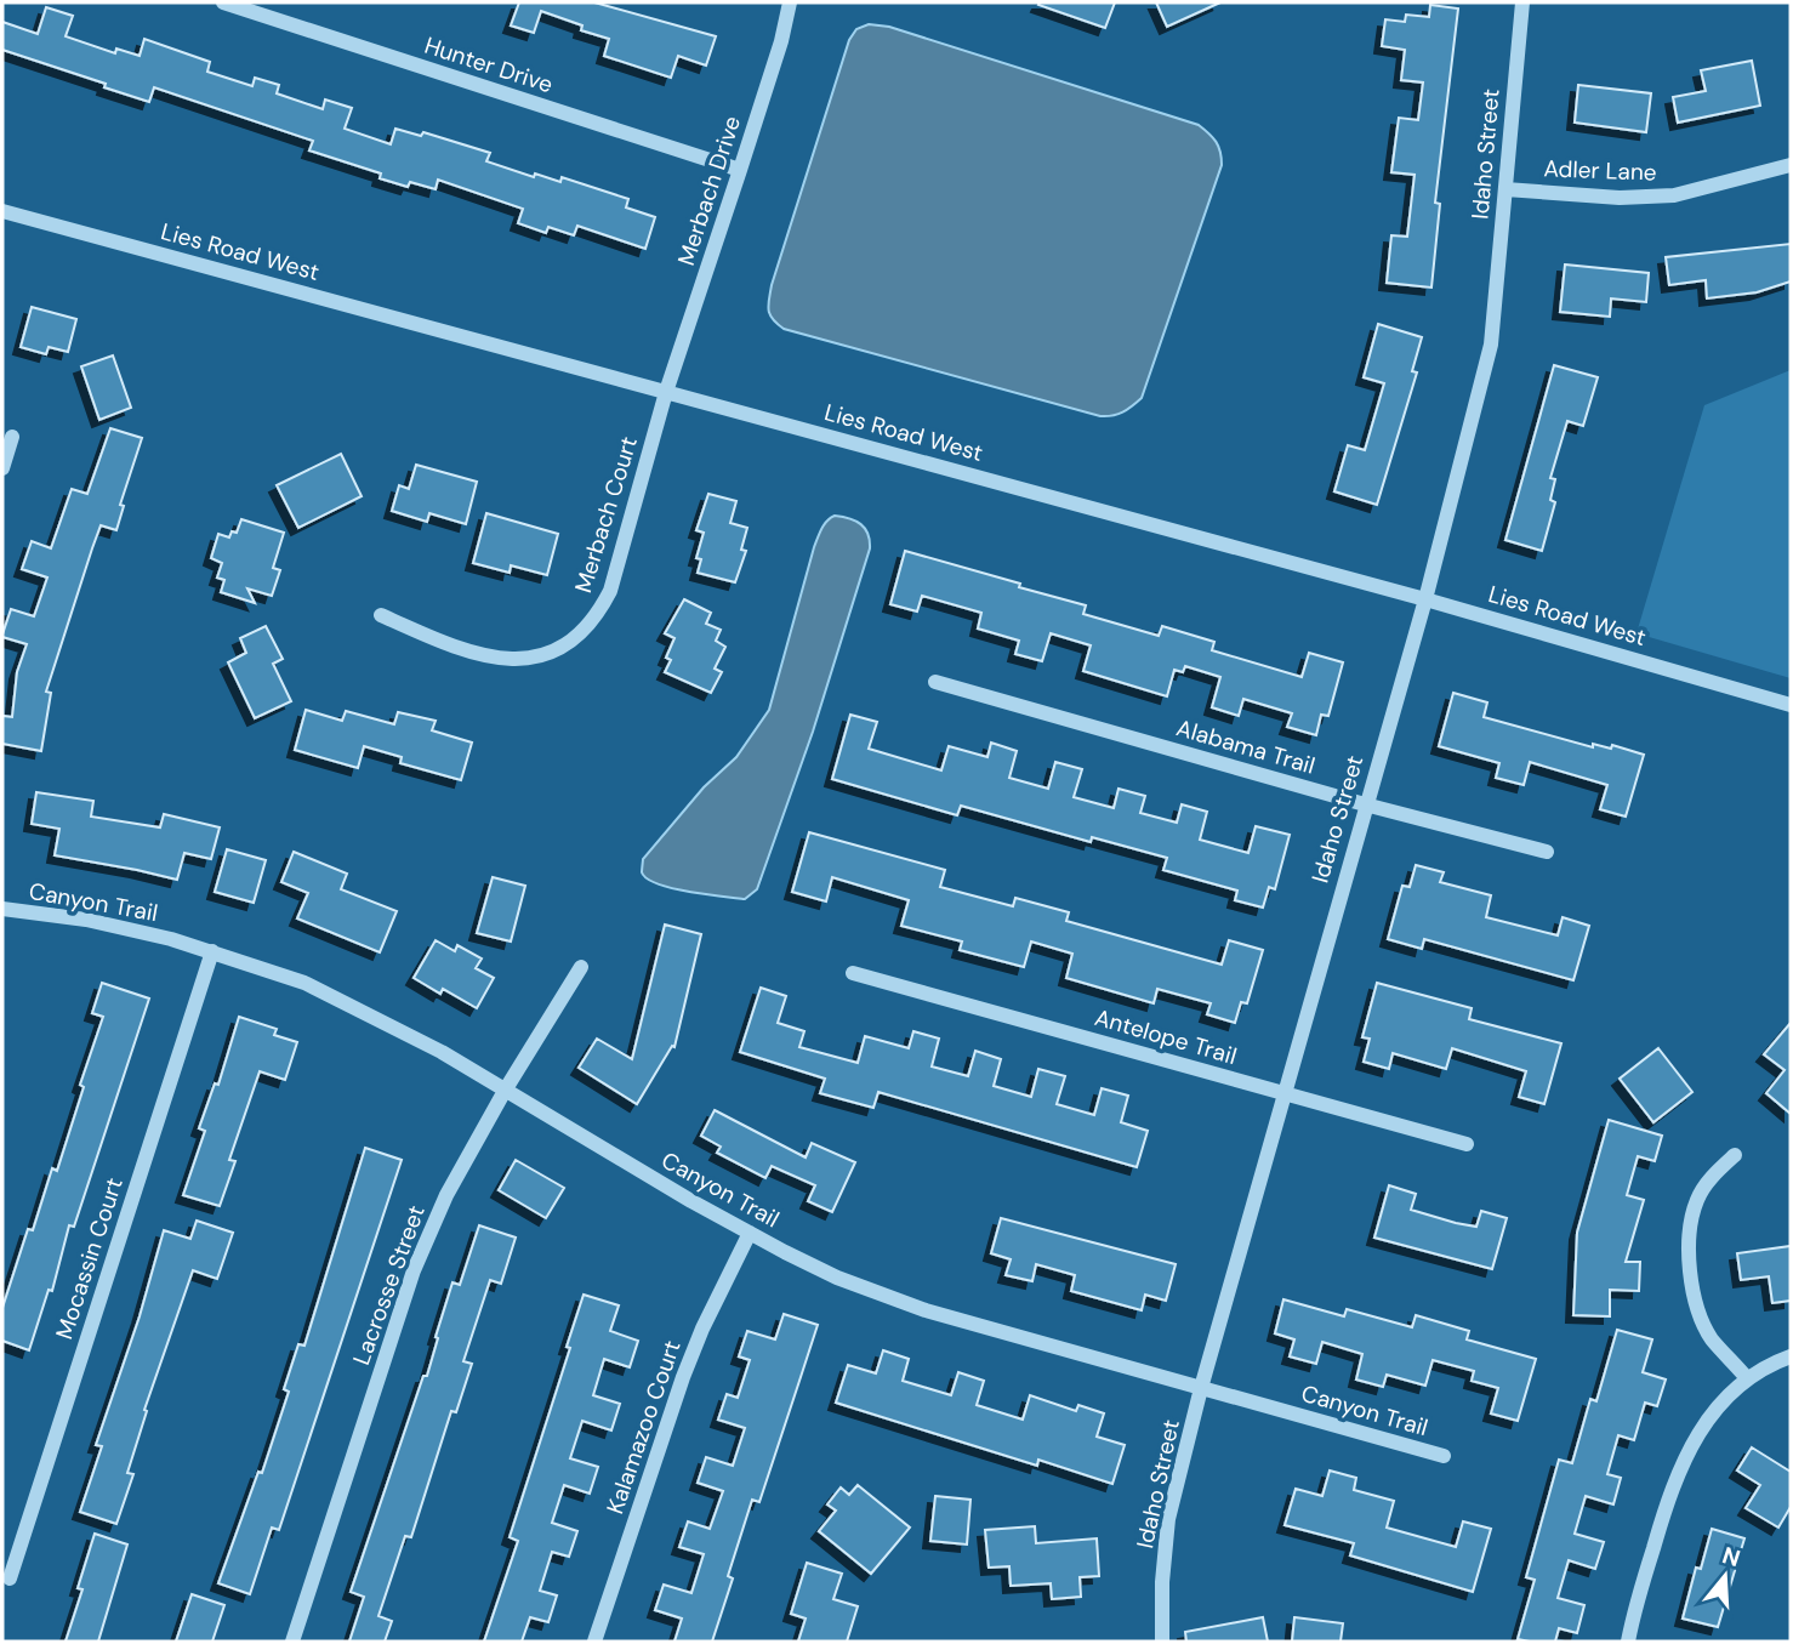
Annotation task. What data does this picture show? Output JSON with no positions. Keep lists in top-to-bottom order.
{
  "streets": {
    "street": [
      "Hunter Drive",
      "Idaho Street",
      "Adler Lane",
      "Merbach Drive",
      "Lies Road West",
      "Merbach Court",
      "Alabama Trail",
      "Canyon Trail",
      "Antelope Trail",
      "Mocassin Court",
      "Lacrosse Street",
      "Kalamazoo Court"
    ]
  },
  "crossings": [
    ["Hunter Drive", "Merbach Drive"],
    ["Idaho Street", "Adler Lane"],
    ["Idaho Street", "Lies Road West"],
    ["Idaho Street", "Alabama Trail"],
    ["Idaho Street", "Canyon Trail"],
    ["Idaho Street", "Antelope Trail"],
    ["Merbach Drive", "Lies Road West"],
    ["Merbach Drive", "Merbach Court"],
    ["Lies Road West", "Merbach Court"],
    ["Canyon Trail", "Mocassin Court"],
    ["Canyon Trail", "Lacrosse Street"],
    ["Canyon Trail", "Kalamazoo Court"]
  ],
  "north": "top"
}
